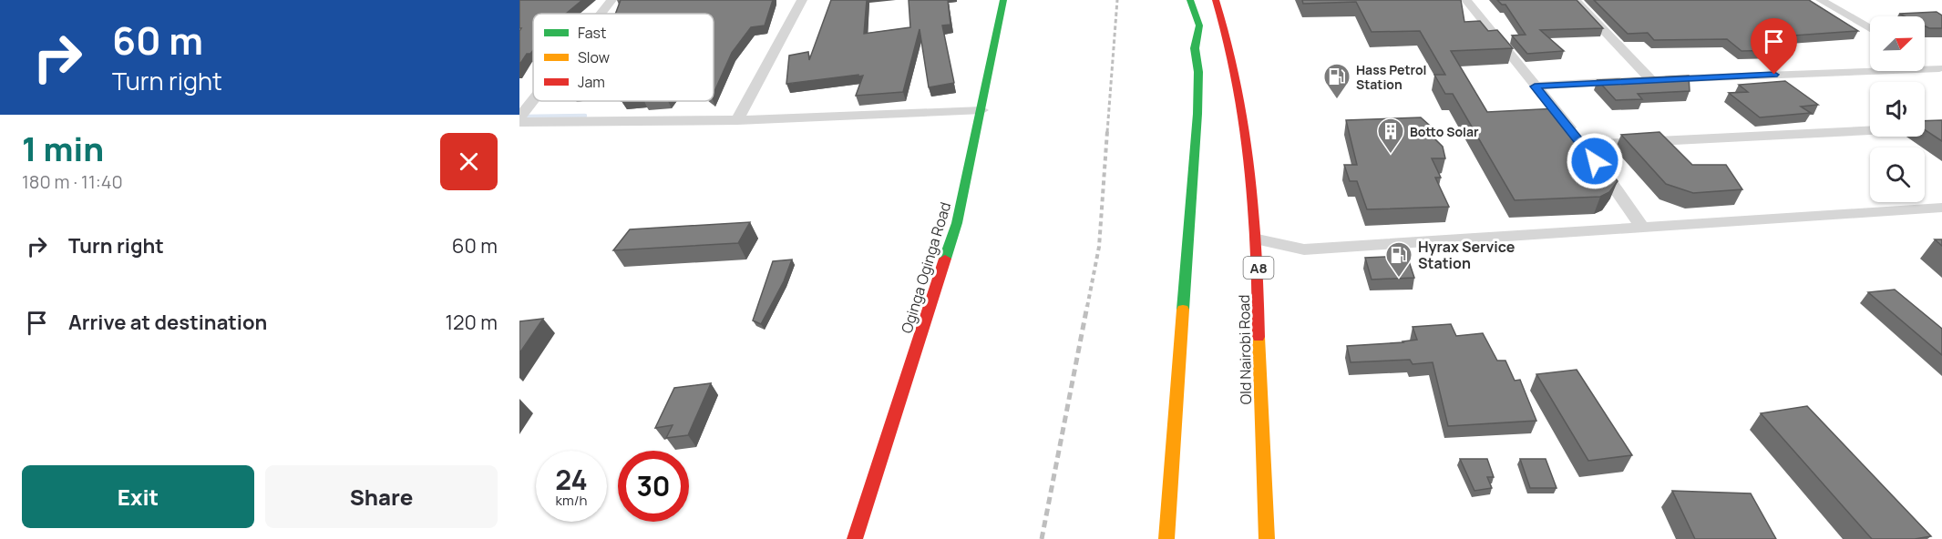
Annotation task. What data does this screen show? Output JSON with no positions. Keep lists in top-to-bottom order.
{
  "streets": {
    "main road": ["Oginga Oginga Road", "A8", "Old Nairobi Road"]
  },
  "places": {
    "fuel station": ["Hass Petrol Station", "Hyrax Service Station"],
    "building": ["Botto Solar"]
  },
  "legend": ["Fast", "Slow", "Jam"],
  "north": "top right",
  "page": {
    "turn": ["60 m", "Turn right"],
    "heading": ["1 min", "180 m · 11:40"],
    "list": [
      {
        "name": "Turn right",
        "value": "60 m"
      },
      {
        "name": "Arrive at destination",
        "value": "120 m"
      }
    ],
    "speed": "24 km/h",
    "limit": "30",
    "buttons": ["Exit", "Share"]
  }
}
